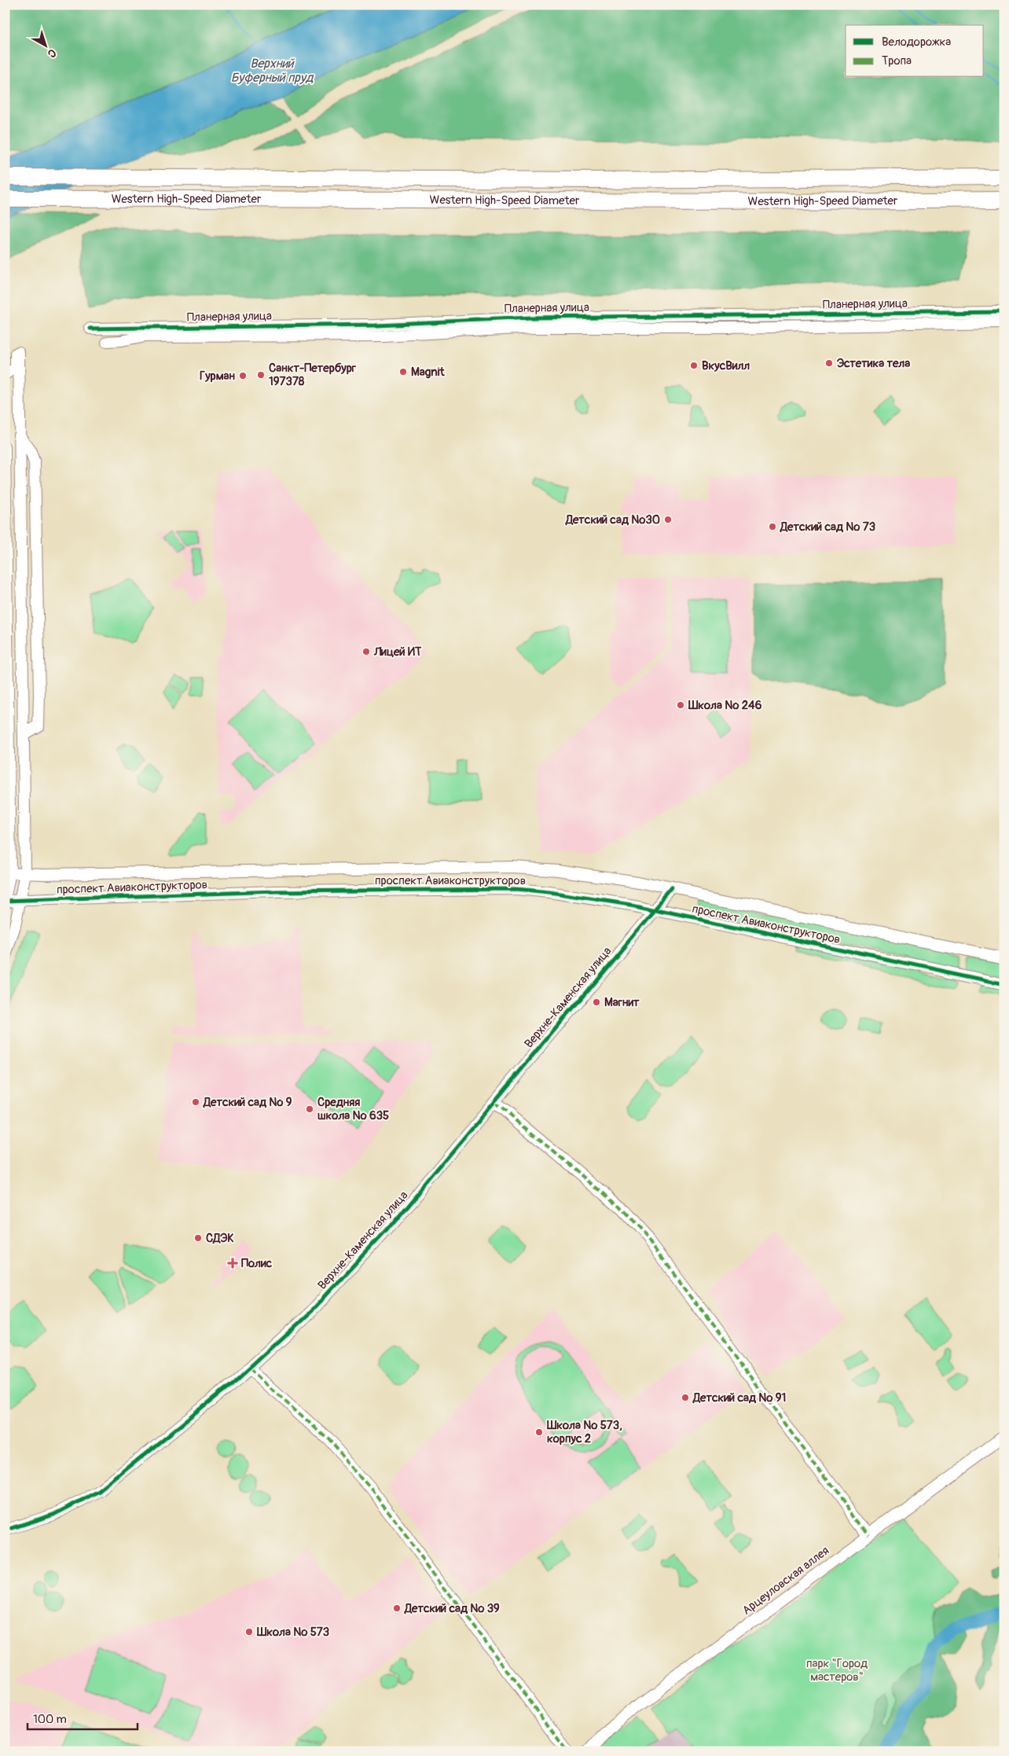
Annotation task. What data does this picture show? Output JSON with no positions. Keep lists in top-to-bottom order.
{
  "streets": {
    "highway": ["Western High-Speed Diameter"],
    "street": [
      "Планерная улица",
      "проспект Авиаконструкторов",
      "Верхне-Каменская улица",
      "Арцеуловская аллея"
    ]
  },
  "crossings": [
    ["проспект Авиаконструкторов", "Верхне-Каменская улица"]
  ],
  "water": ["Верхний Буферный пруд"],
  "parks": ["парк \"Город мастеров\""],
  "places": {
    "other": [
      "Эстетика тела",
      "ВкусВилл",
      "Magnit",
      "Санкт-Петербург 197378",
      "Гурман",
      "Детский сад №30",
      "Детский сад № 73",
      "Лицей ИТ",
      "Школа № 246",
      "Магнит",
      "Детский сад № 9",
      "Средняя школа № 635",
      "СДЭК",
      "Детский сад № 91",
      "Школа № 573, корпус 2",
      "Детский сад № 39",
      "Школа № 573"
    ],
    "health": ["Полис"]
  },
  "legend": ["Велодорожка", "Тропа"],
  "scale_bar": "100 m",
  "north": "bottom right"
}
